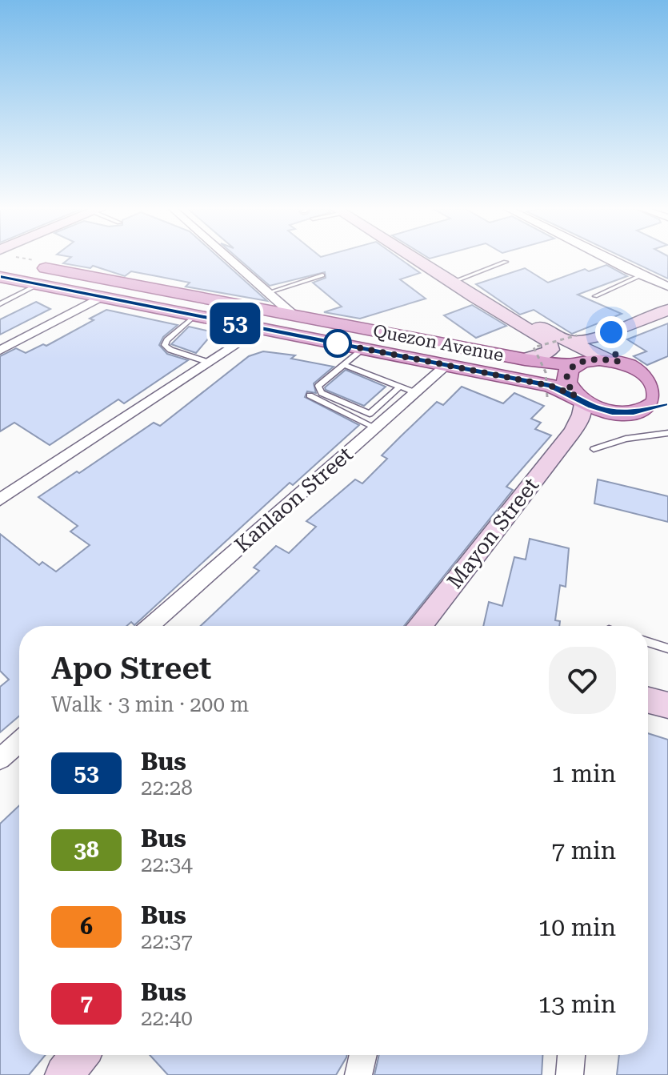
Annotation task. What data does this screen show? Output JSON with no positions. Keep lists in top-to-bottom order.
{
  "streets": {
    "main road": ["Quezon Avenue", "Mayon Street"],
    "street": ["Kanlaon Street"]
  },
  "crossings": [
    ["Quezon Avenue", "Kanlaon Street"],
    ["Quezon Avenue", "Mayon Street"]
  ],
  "lines": ["bus line 53"],
  "page": {
    "on_map": "53",
    "heading": ["Apo Street", "Walk · 3 min · 200 m"],
    "list": [
      {
        "mark": "53",
        "name": "Bus",
        "note": "22:28",
        "value": "1 min"
      },
      {
        "mark": "38",
        "name": "Bus",
        "note": "22:34",
        "value": "7 min"
      },
      {
        "mark": "6",
        "name": "Bus",
        "note": "22:37",
        "value": "10 min"
      },
      {
        "mark": "7",
        "name": "Bus",
        "note": "22:40",
        "value": "13 min"
      }
    ]
  }
}
